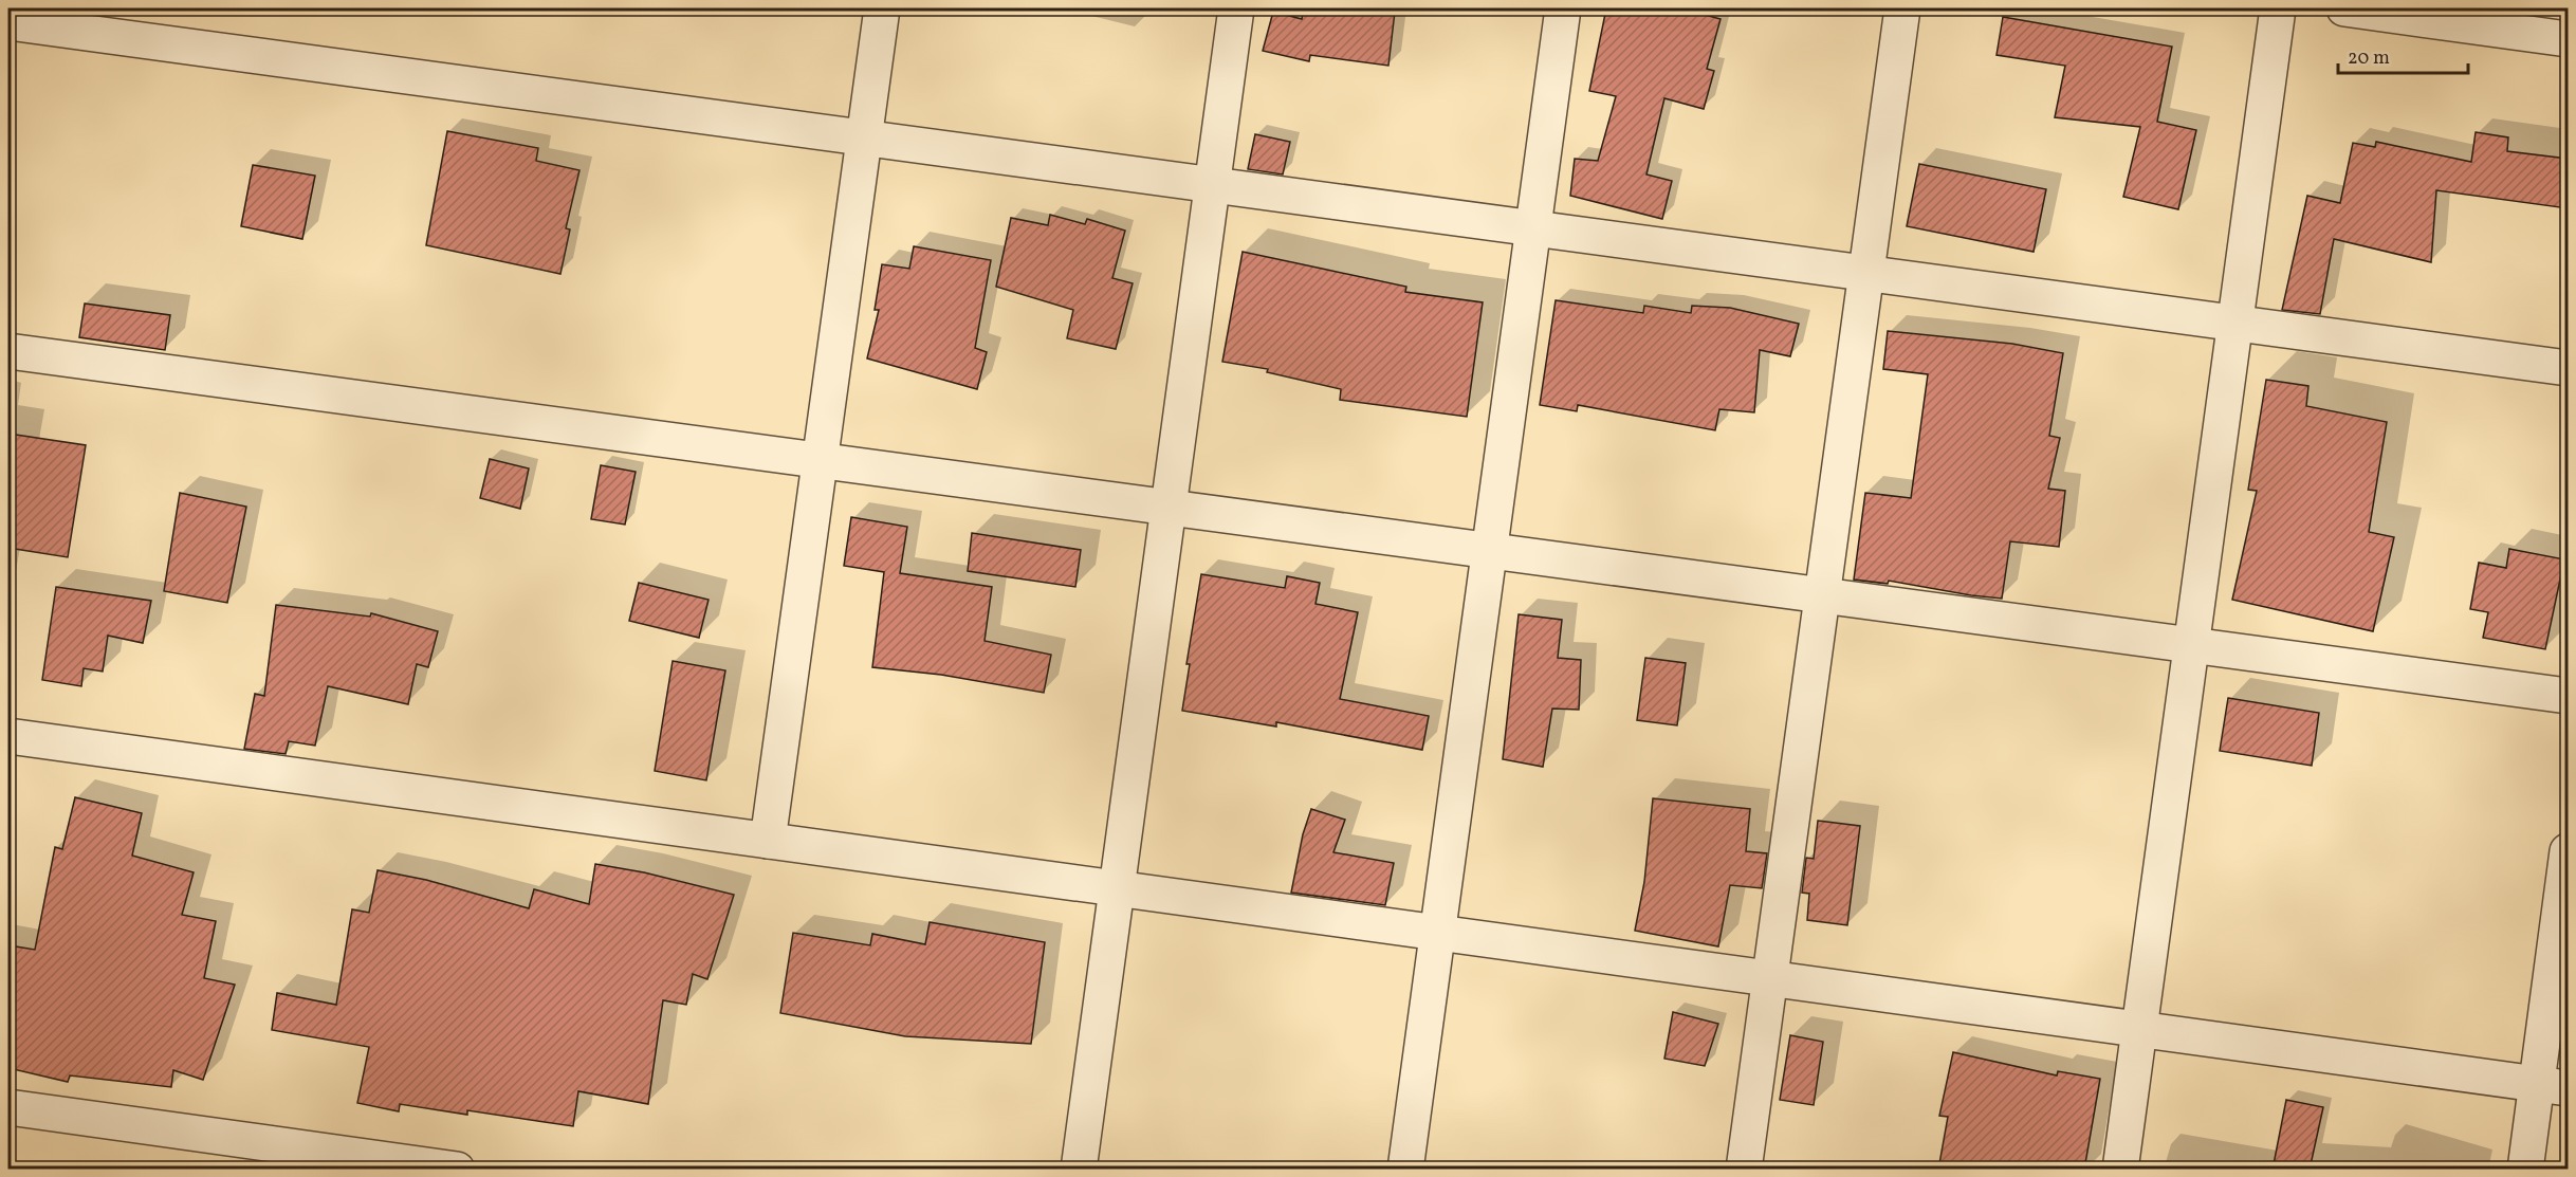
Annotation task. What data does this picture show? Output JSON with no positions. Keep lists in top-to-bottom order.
{
  "scale_bar": "20 m"
}
